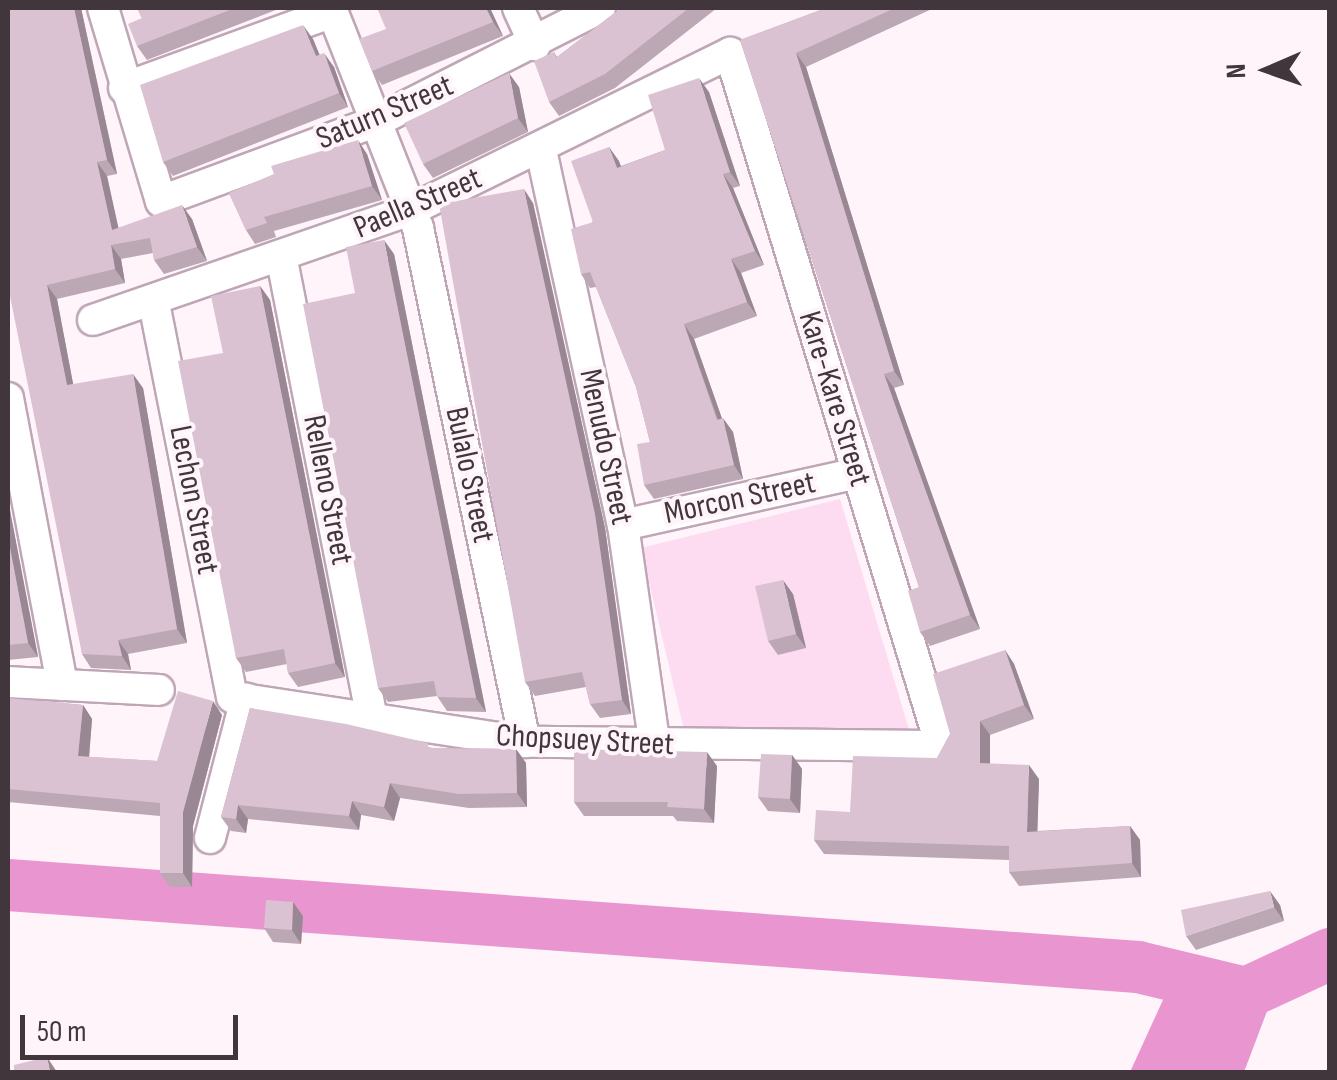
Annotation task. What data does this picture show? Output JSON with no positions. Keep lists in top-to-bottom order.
{
  "streets": {
    "street": [
      "Saturn Street",
      "Paella Street",
      "Kare-Kare Street",
      "Menudo Street",
      "Bulalo Street",
      "Relleno Street",
      "Morcon Street",
      "Lechon Street",
      "Chopsuey Street"
    ]
  },
  "crossings": [
    ["Saturn Street", "Bulalo Street"],
    ["Paella Street", "Kare-Kare Street"],
    ["Paella Street", "Menudo Street"],
    ["Paella Street", "Bulalo Street"],
    ["Paella Street", "Relleno Street"],
    ["Paella Street", "Lechon Street"],
    ["Kare-Kare Street", "Morcon Street"],
    ["Kare-Kare Street", "Chopsuey Street"],
    ["Menudo Street", "Morcon Street"],
    ["Menudo Street", "Chopsuey Street"],
    ["Bulalo Street", "Chopsuey Street"],
    ["Relleno Street", "Chopsuey Street"],
    ["Lechon Street", "Chopsuey Street"]
  ],
  "scale_bar": "50 m",
  "north": "left"
}
